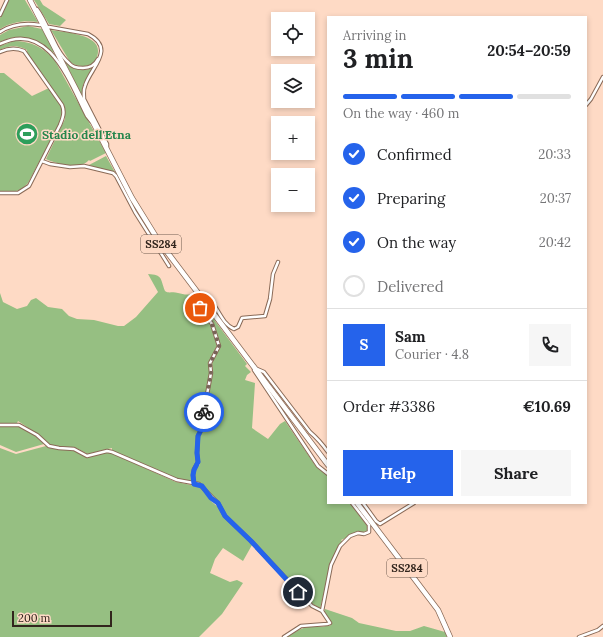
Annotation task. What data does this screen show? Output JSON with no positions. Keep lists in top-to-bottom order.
{
  "streets": {
    "main road": ["SS284"]
  },
  "places": {
    "sports": ["Stadio dell'Etna"]
  },
  "scale_bar": "200 m",
  "page": {
    "map_buttons": ["+", "−"],
    "heading": ["3 min", "Arriving in", "20:54–20:59"],
    "panel": [
      "Sam",
      "Courier · 4.8",
      "Order #3386",
      "€10.69"
    ],
    "bar": "On the way · 460 m",
    "list": [
      ["Confirmed", "20:33"],
      ["Preparing", "20:37"],
      ["On the way", "20:42"],
      "Delivered"
    ],
    "round": "S",
    "buttons": ["Help", "Share"],
    "scale": "200 m"
  }
}
